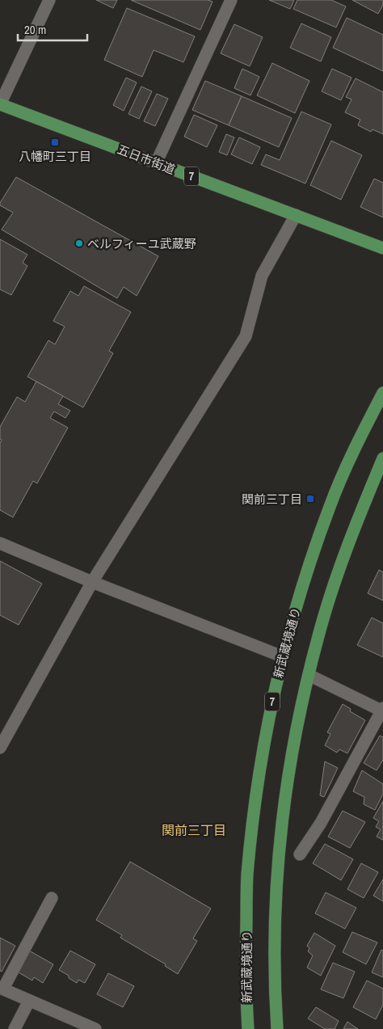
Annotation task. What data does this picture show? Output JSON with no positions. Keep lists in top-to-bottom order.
{
  "streets": {
    "main road": ["五日市街道", "7", "新武蔵境通り"]
  },
  "districts": ["関前三丁目"],
  "places": {
    "transit": ["八幡町三丁目", "関前三丁目"],
    "other": ["ベルフィーユ武蔵野"]
  },
  "scale_bar": "20 m"
}
